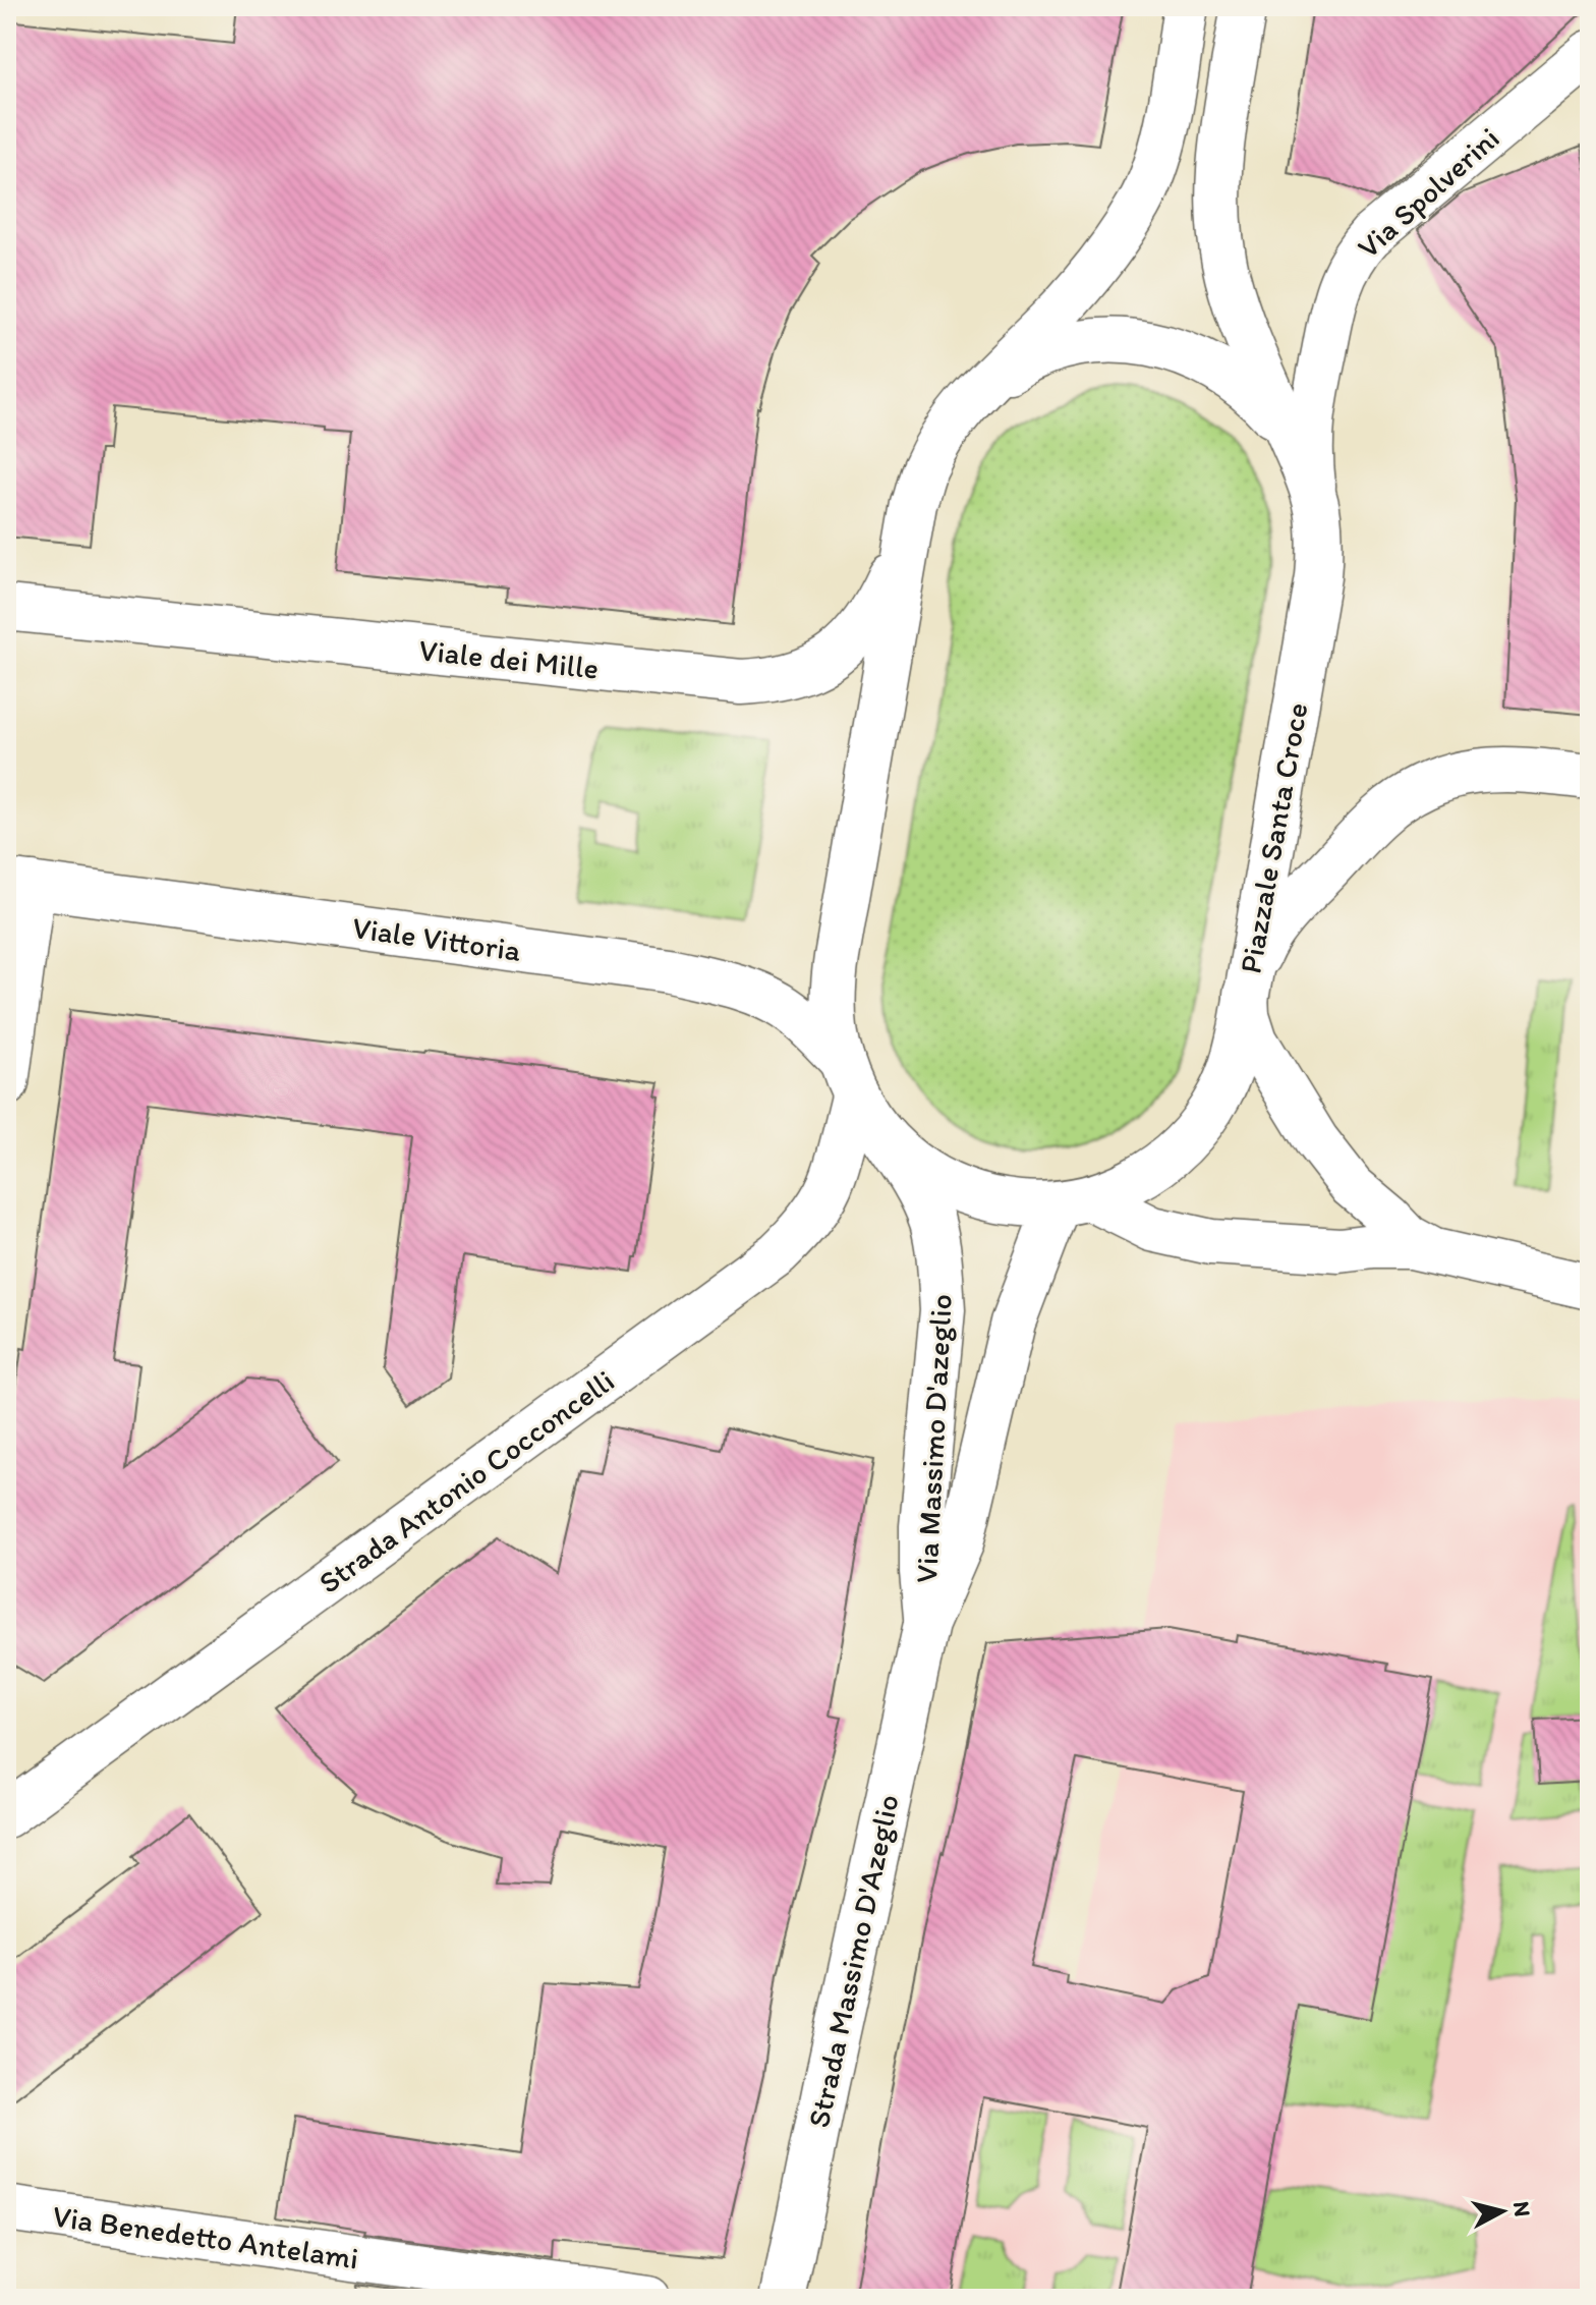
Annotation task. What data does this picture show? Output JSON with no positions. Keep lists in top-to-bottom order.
{
  "streets": {
    "main road": [
      "Via Spolverini",
      "Viale dei Mille",
      "Piazzale Santa Croce",
      "Viale Vittoria",
      "Via Massimo D'azeglio",
      "Strada Antonio Cocconcelli",
      "Strada Massimo D'Azeglio",
      "Via Benedetto Antelami"
    ]
  },
  "crossings": [
    ["Via Spolverini", "Piazzale Santa Croce"],
    ["Piazzale Santa Croce", "Via Massimo D'azeglio"],
    ["Viale Vittoria", "Via Massimo D'azeglio"],
    ["Viale Vittoria", "Strada Antonio Cocconcelli"],
    ["Via Massimo D'azeglio", "Strada Antonio Cocconcelli"],
    ["Via Massimo D'azeglio", "Strada Massimo D'Azeglio"]
  ],
  "north": "right"
}
